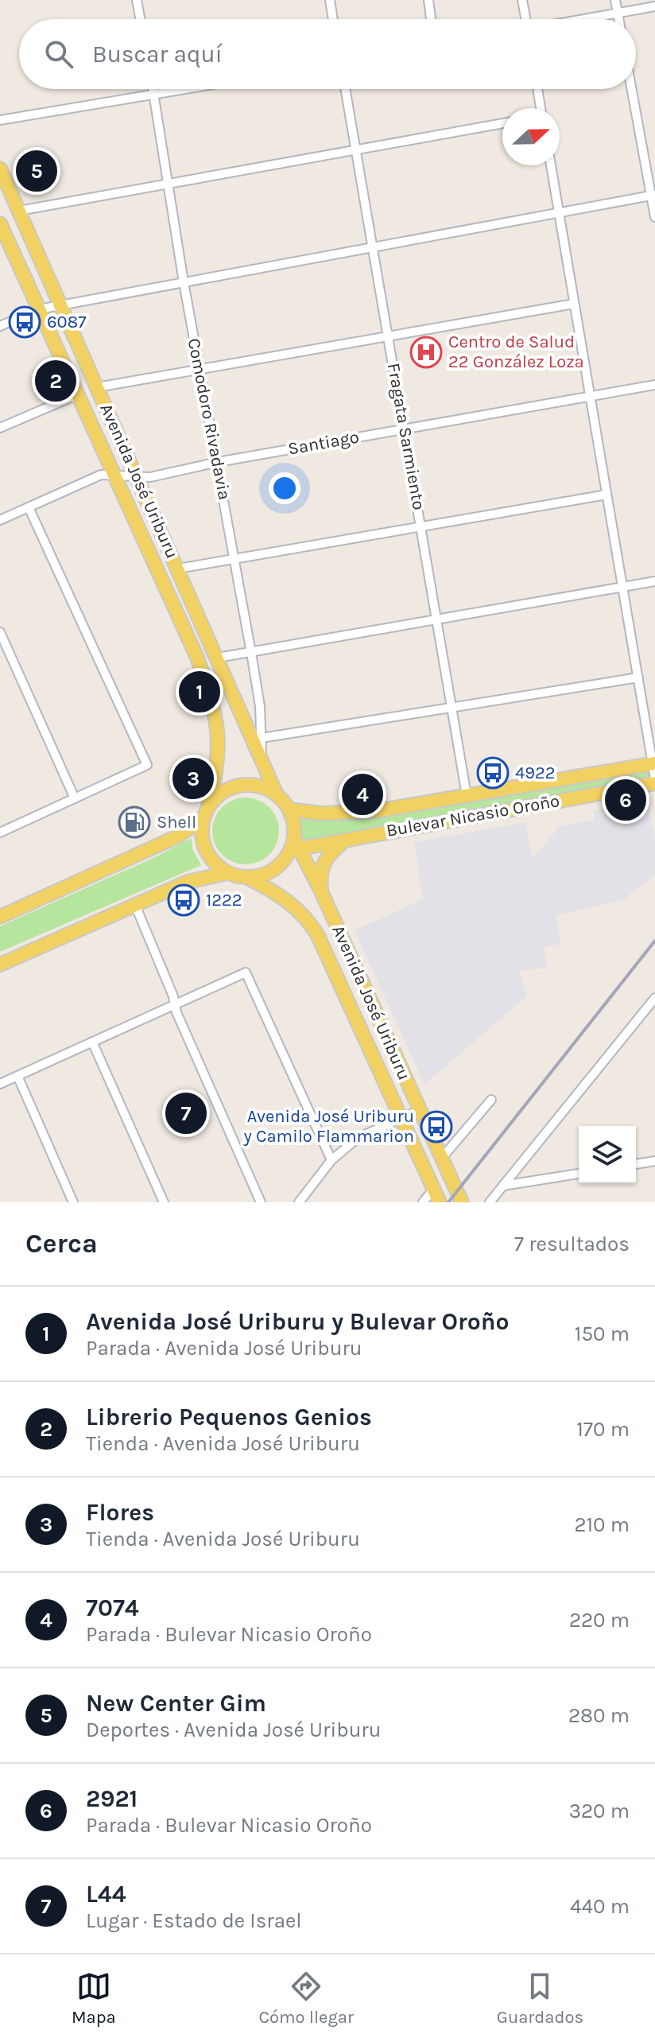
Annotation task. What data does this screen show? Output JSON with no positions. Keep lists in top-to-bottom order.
{
  "streets": {
    "main road": ["Avenida José Uriburu", "Bulevar Nicasio Oroño"],
    "street": ["Comodoro Rivadavia", "Fragata Sarmiento", "Santiago"]
  },
  "crossings": [
    ["Comodoro Rivadavia", "Santiago"],
    ["Comodoro Rivadavia", "Avenida José Uriburu"],
    ["Fragata Sarmiento", "Santiago"],
    ["Fragata Sarmiento", "Bulevar Nicasio Oroño"],
    ["Santiago", "Avenida José Uriburu"],
    ["Avenida José Uriburu", "Bulevar Nicasio Oroño"]
  ],
  "places": {
    "bus stop": [
      "6087",
      "4922",
      "1222",
      "Avenida José Uriburu y Camilo Flammarion"
    ],
    "hospital": ["Centro de Salud 22 González Loza"],
    "fuel station": ["Shell"]
  },
  "north": "right",
  "page": {
    "search": "Buscar aquí",
    "pins": [
      "5",
      "2",
      "1",
      "3",
      "4",
      "6",
      "7"
    ],
    "heading": ["Cerca", "7 resultados"],
    "list": [
      {
        "mark": "1",
        "name": "Avenida José Uriburu y Bulevar Oroño",
        "note": "Parada · Avenida José Uriburu",
        "value": "150 m"
      },
      {
        "mark": "2",
        "name": "Librerio Pequenos Genios",
        "note": "Tienda · Avenida José Uriburu",
        "value": "170 m"
      },
      {
        "mark": "3",
        "name": "Flores",
        "note": "Tienda · Avenida José Uriburu",
        "value": "210 m"
      },
      {
        "mark": "4",
        "name": "7074",
        "note": "Parada · Bulevar Nicasio Oroño",
        "value": "220 m"
      },
      {
        "mark": "5",
        "name": "New Center Gim",
        "note": "Deportes · Avenida José Uriburu",
        "value": "280 m"
      },
      {
        "mark": "6",
        "name": "2921",
        "note": "Parada · Bulevar Nicasio Oroño",
        "value": "320 m"
      },
      {
        "mark": "7",
        "name": "L44",
        "note": "Lugar · Estado de Israel",
        "value": "440 m"
      }
    ],
    "nav": ["Mapa", "Cómo llegar", "Guardados"]
  }
}
